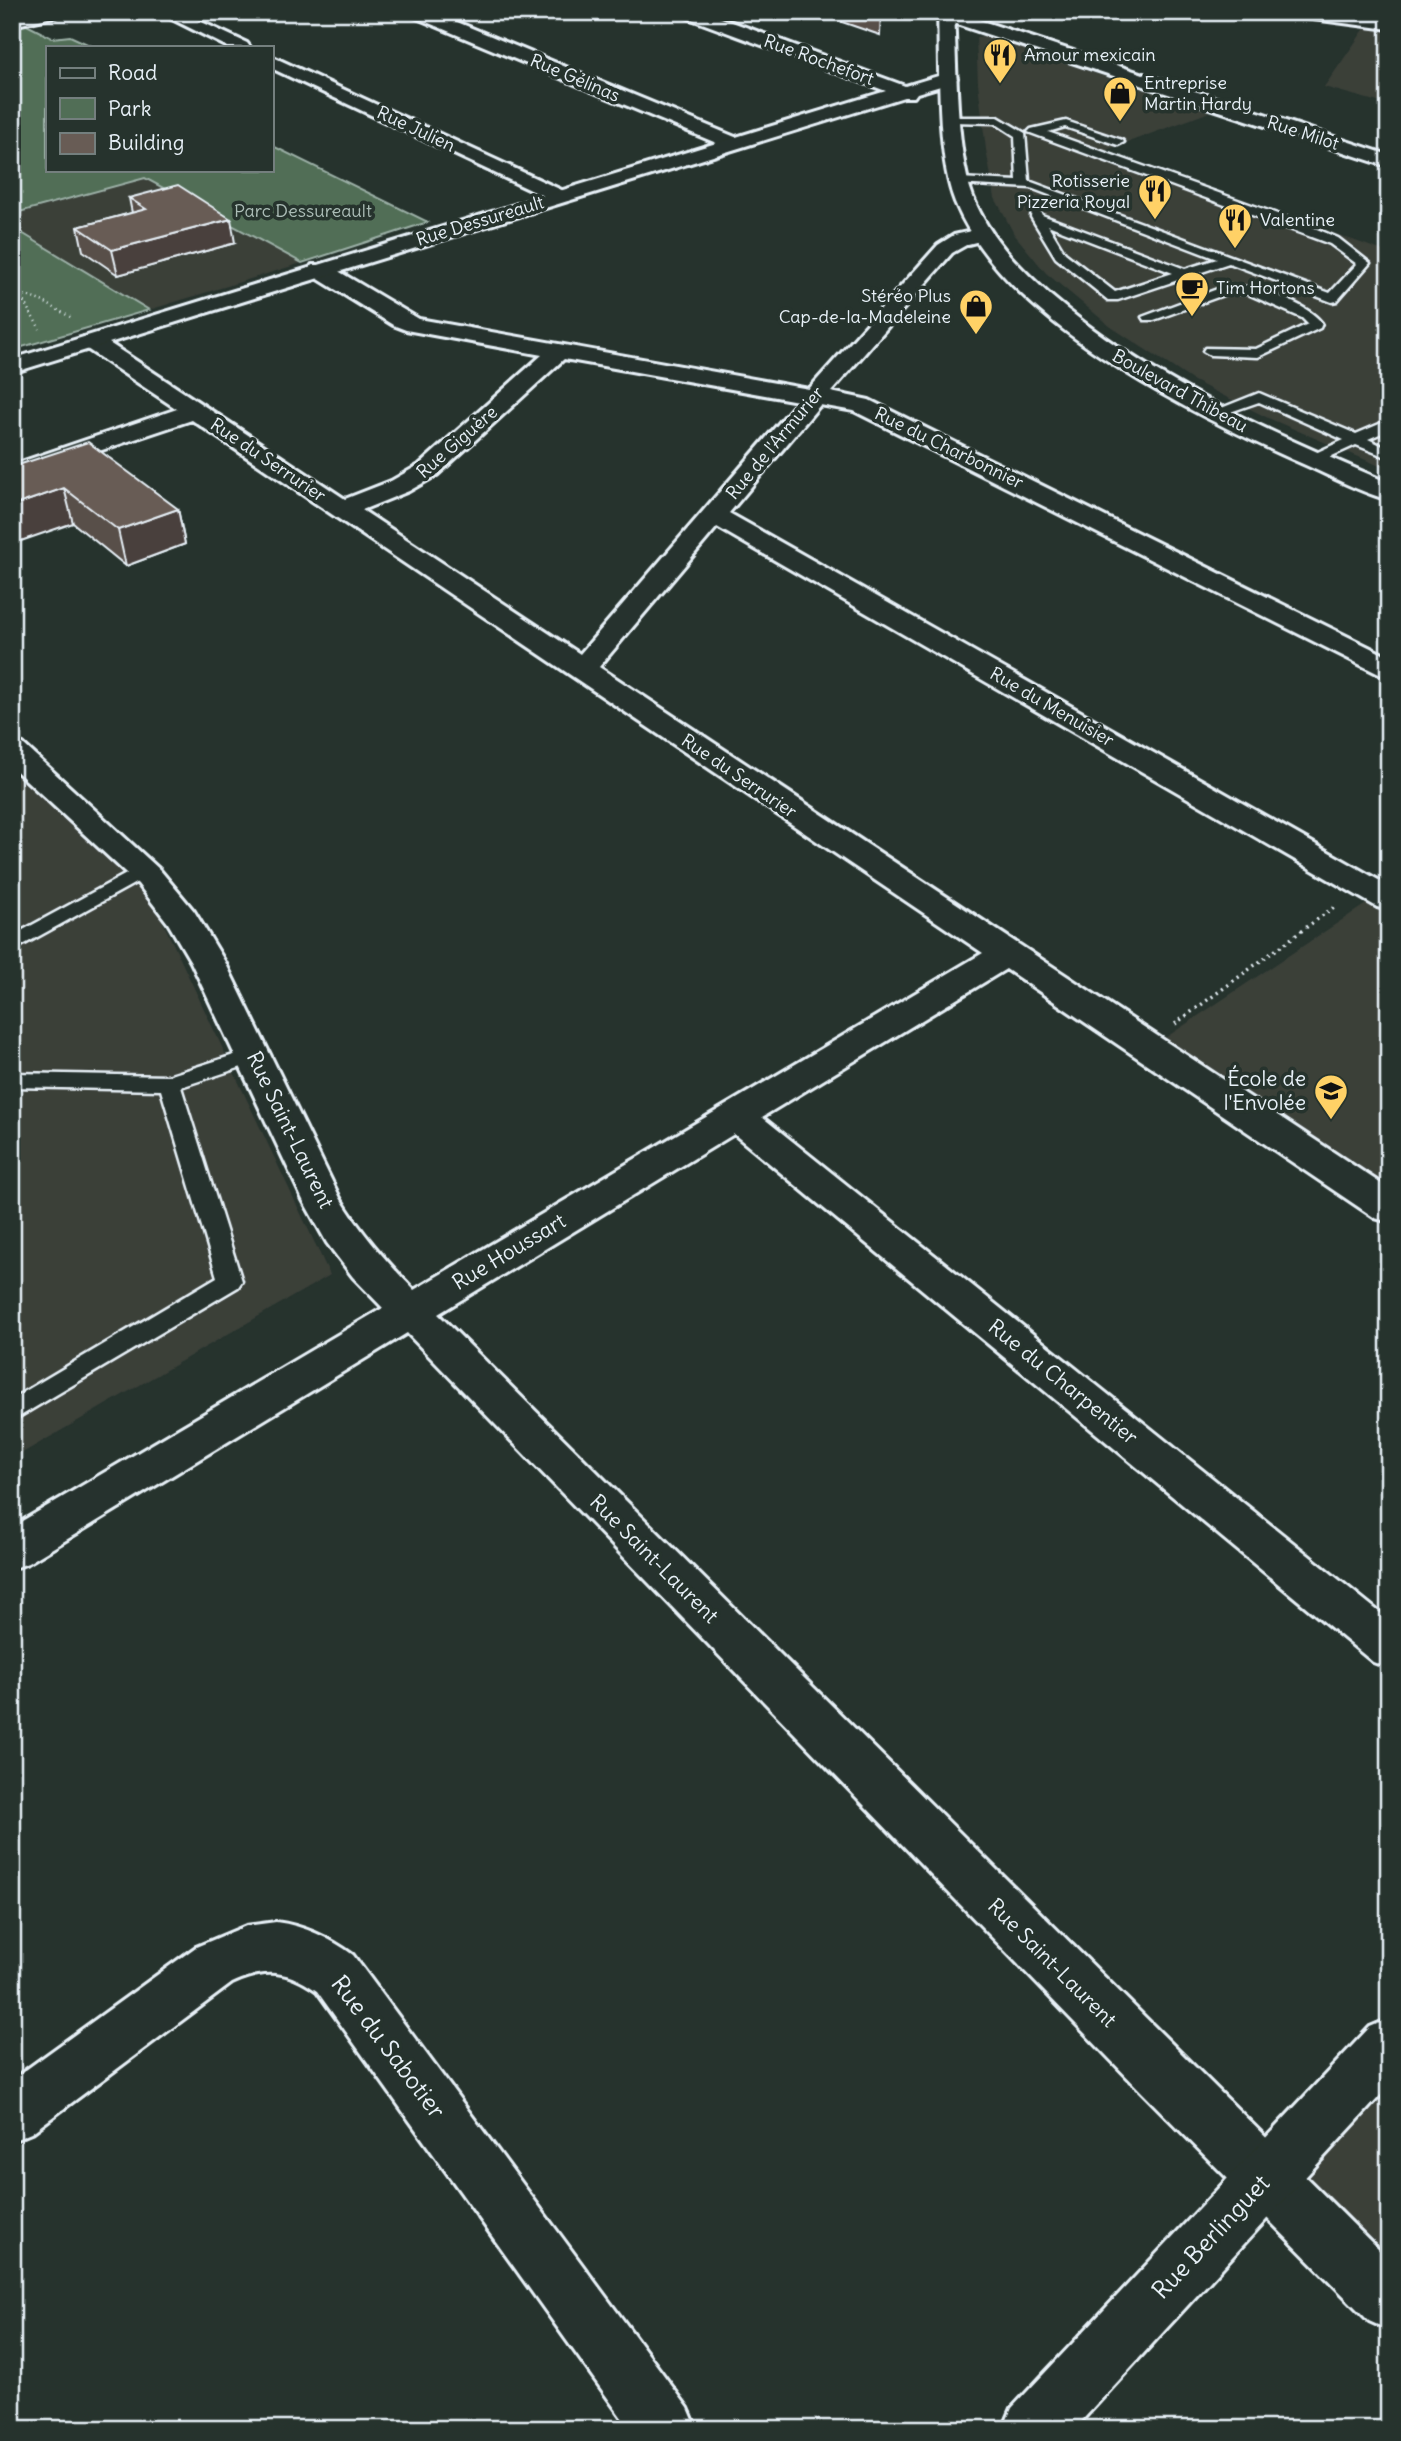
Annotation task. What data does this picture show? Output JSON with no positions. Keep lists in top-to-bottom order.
{
  "streets": {
    "street": [
      "Rue Rochefort",
      "Rue Gélinas",
      "Rue Julien",
      "Rue Milot",
      "Rue Dessureault",
      "Boulevard Thibeau",
      "Rue Giguère",
      "Rue de l'Armurier",
      "Rue du Charbonnier",
      "Rue du Serrurier",
      "Rue du Menuisier",
      "Rue Saint-Laurent",
      "Rue Houssart",
      "Rue du Charpentier",
      "Rue du Sabotier",
      "Rue Berlinguet"
    ]
  },
  "crossings": [
    ["Rue Rochefort", "Rue Dessureault"],
    ["Rue Rochefort", "Boulevard Thibeau"],
    ["Rue Gélinas", "Rue Dessureault"],
    ["Rue Julien", "Rue Dessureault"],
    ["Rue Milot", "Boulevard Thibeau"],
    ["Rue Dessureault", "Boulevard Thibeau"],
    ["Rue Dessureault", "Rue du Charbonnier"],
    ["Rue Dessureault", "Rue du Serrurier"],
    ["Boulevard Thibeau", "Rue de l'Armurier"],
    ["Rue Giguère", "Rue du Charbonnier"],
    ["Rue Giguère", "Rue du Serrurier"],
    ["Rue de l'Armurier", "Rue du Charbonnier"],
    ["Rue de l'Armurier", "Rue du Serrurier"],
    ["Rue de l'Armurier", "Rue du Menuisier"],
    ["Rue du Serrurier", "Rue Houssart"],
    ["Rue Saint-Laurent", "Rue Houssart"],
    ["Rue Saint-Laurent", "Rue Berlinguet"],
    ["Rue Houssart", "Rue du Charpentier"]
  ],
  "parks": ["Parc Dessureault"],
  "places": {
    "restaurant": ["Amour mexicain", "Rotisserie Pizzeria Royal", "Valentine"],
    "shop": ["Entreprise Martin Hardy", "Stéréo Plus Cap-de-la-Madeleine"],
    "cafe": ["Tim Hortons"],
    "school or university": ["École de l'Envolée"]
  },
  "legend": ["Road", "Park", "Building"]
}
